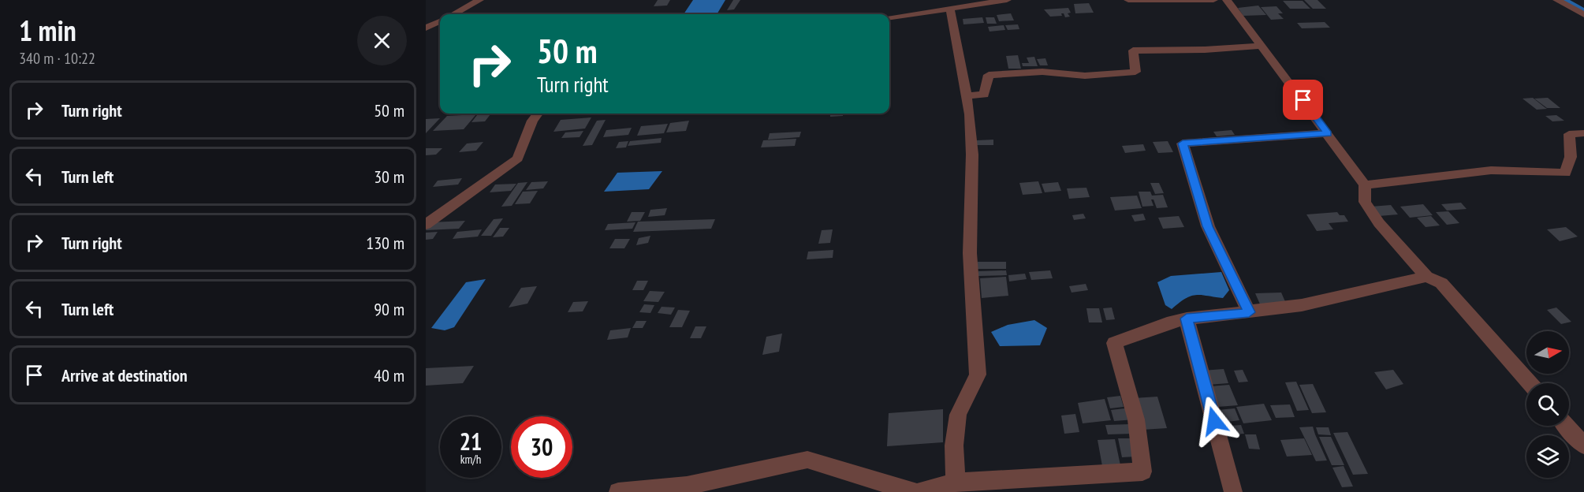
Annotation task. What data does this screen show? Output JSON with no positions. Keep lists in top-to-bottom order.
{
  "north": "right",
  "page": {
    "heading": ["1 min", "340 m · 10:22"],
    "turn": ["50 m", "Turn right"],
    "list": [
      {
        "name": "Turn right",
        "value": "50 m"
      },
      {
        "name": "Turn left",
        "value": "30 m"
      },
      {
        "name": "Turn right",
        "value": "130 m"
      },
      {
        "name": "Turn left",
        "value": "90 m"
      },
      {
        "name": "Arrive at destination",
        "value": "40 m"
      }
    ],
    "speed": "21 km/h",
    "limit": "30"
  }
}
